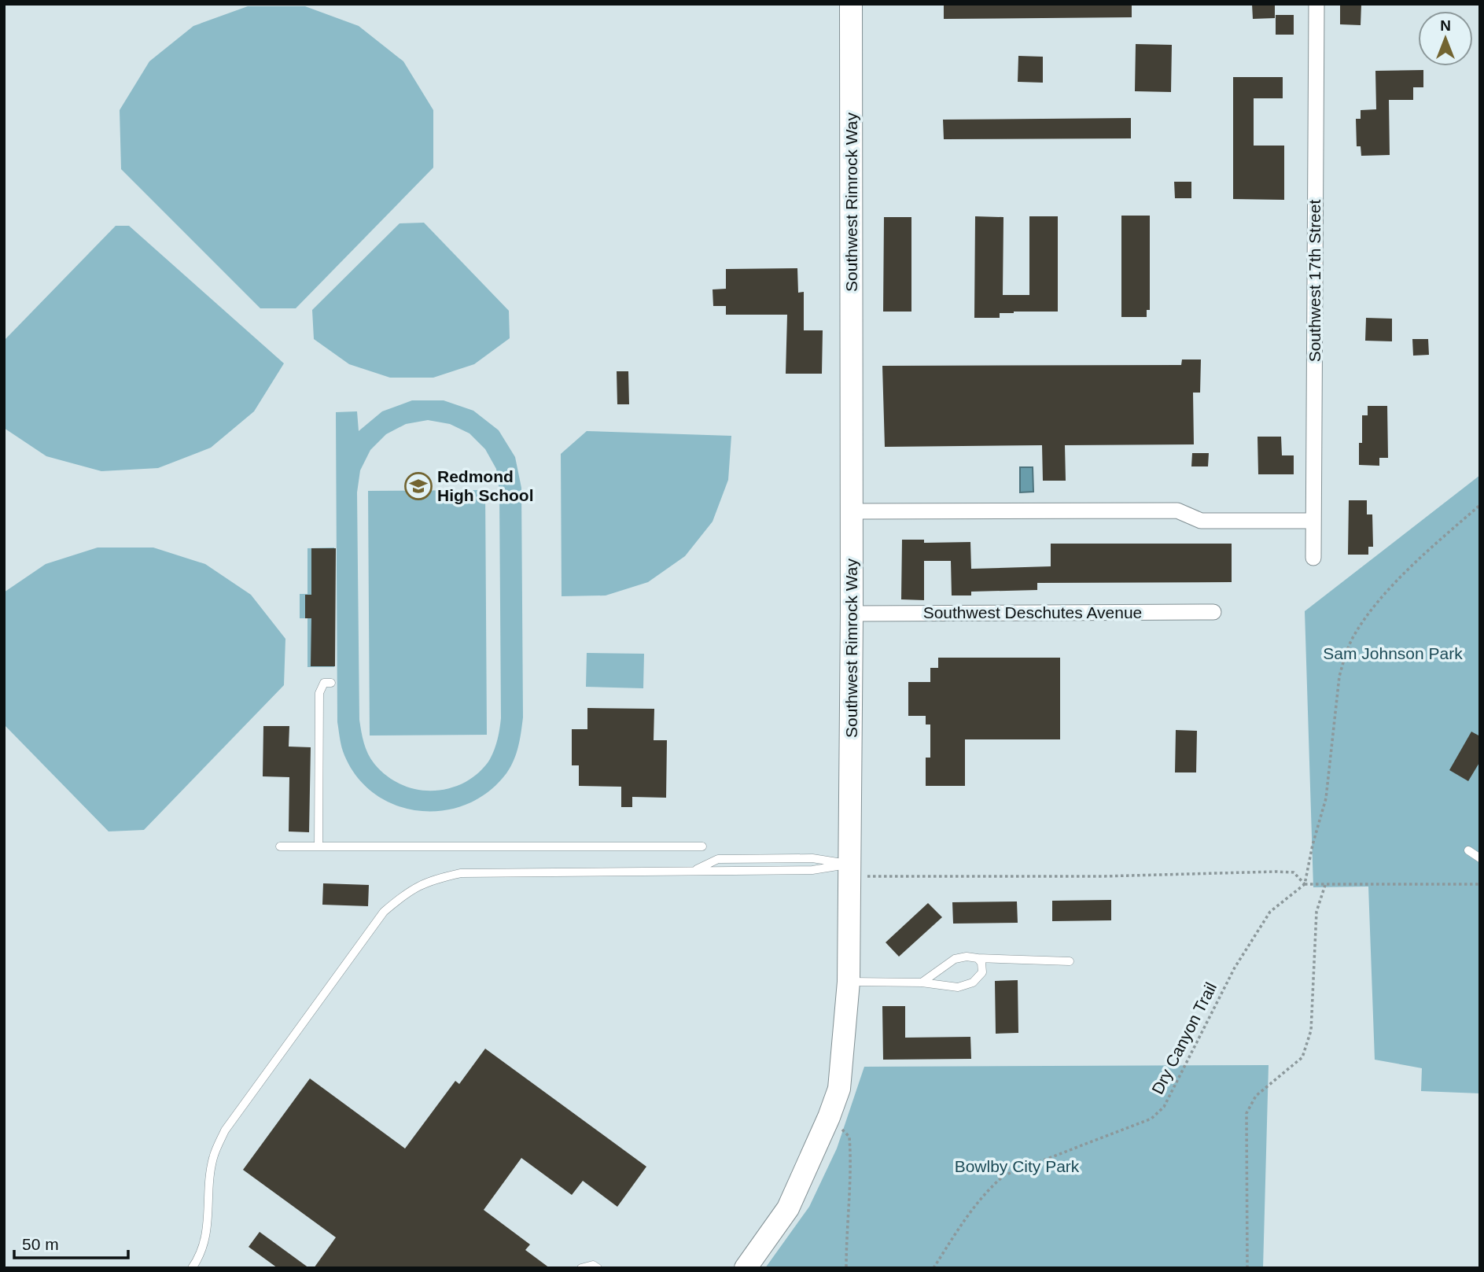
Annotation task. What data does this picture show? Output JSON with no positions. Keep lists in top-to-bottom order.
{
  "streets": {
    "main road": ["Southwest Rimrock Way"],
    "street": ["Southwest 17th Street", "Southwest Deschutes Avenue"],
    "path": ["Dry Canyon Trail"]
  },
  "crossings": [
    ["Southwest Rimrock Way", "Southwest Deschutes Avenue"]
  ],
  "parks": ["Sam Johnson Park", "Bowlby City Park"],
  "places": {
    "school or university": ["Redmond High School"]
  },
  "scale_bar": "50 m",
  "north": "top"
}
